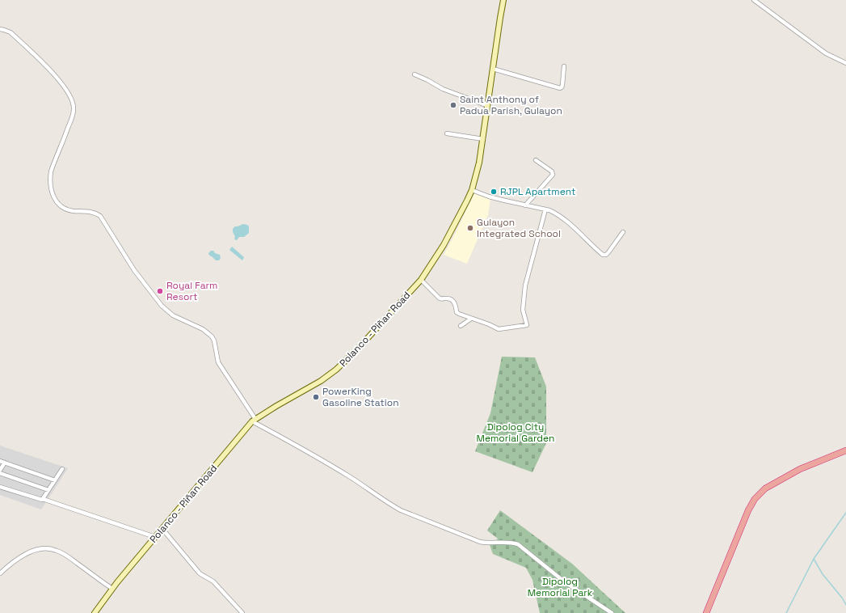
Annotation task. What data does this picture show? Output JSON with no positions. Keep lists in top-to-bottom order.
{
  "streets": {
    "main road": ["Polanco - Piñan Road"]
  },
  "parks": ["Dipolog City Memorial Garden", "Dipolog Memorial Park"],
  "places": [
    "Saint Anthony of Padua Parish, Gulayon",
    "RJPL Apartment",
    "Gulayon Integrated School",
    "Royal Farm Resort",
    "PowerKing Gasoline Station"
  ]
}
